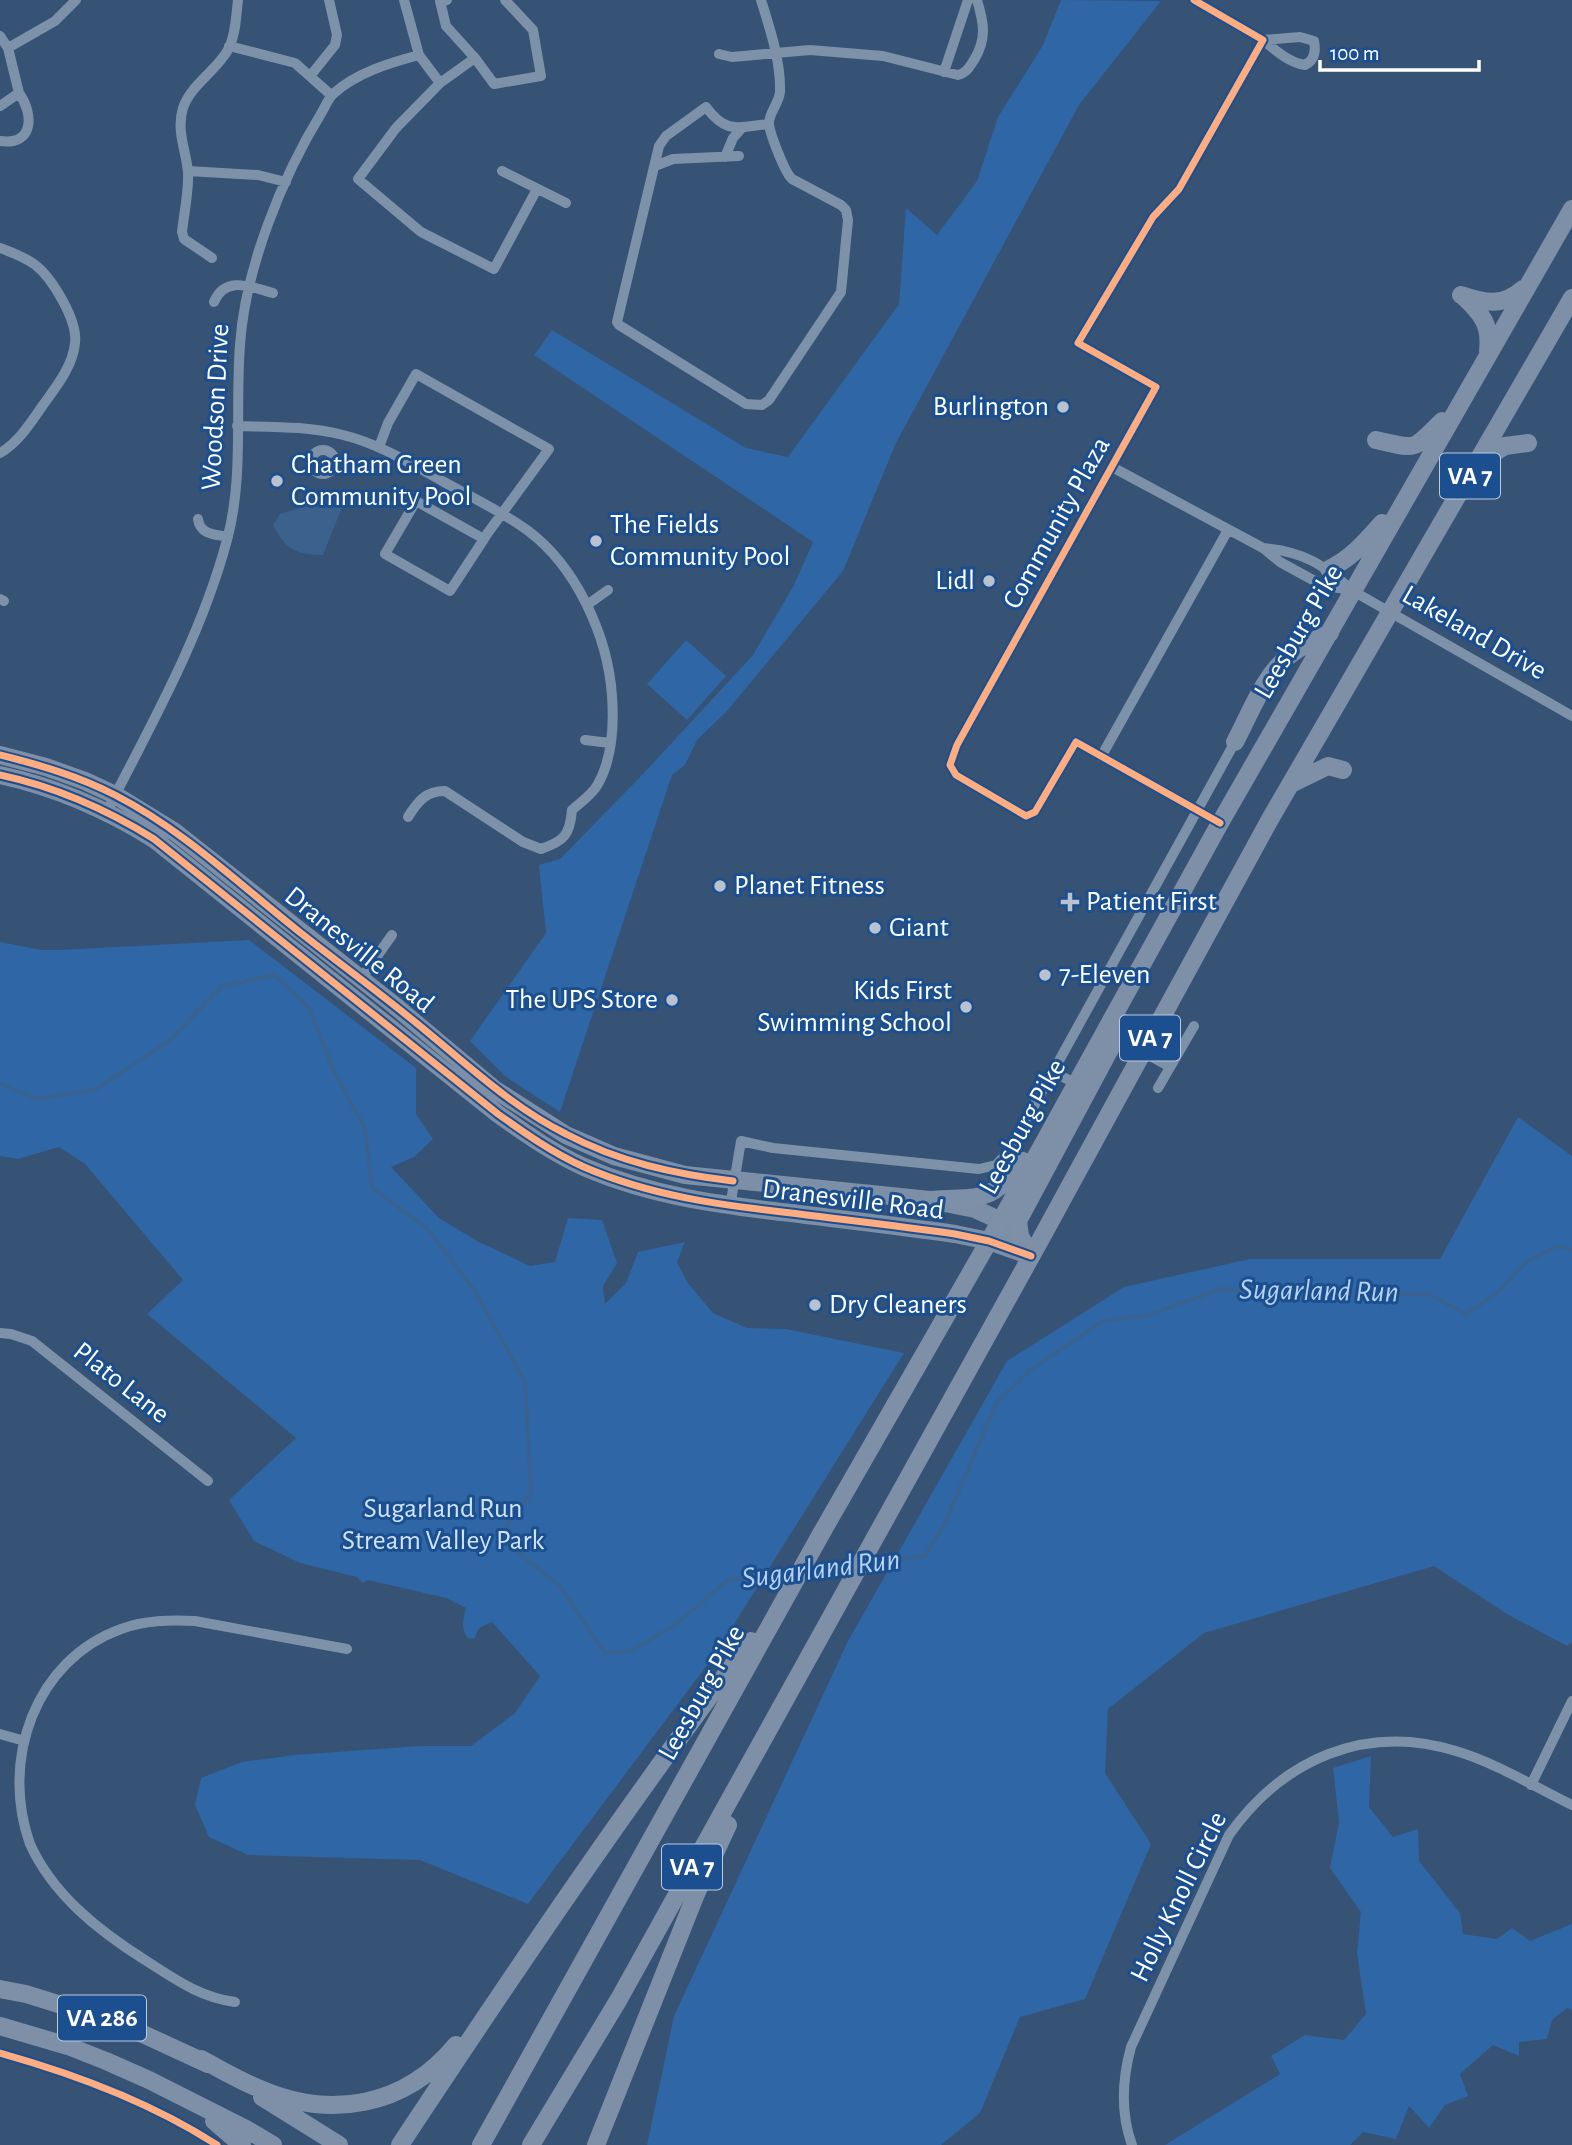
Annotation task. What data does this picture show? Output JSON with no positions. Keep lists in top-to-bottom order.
{
  "streets": {
    "highway": ["VA 7", "Leesburg Pike", "VA 286"],
    "main road": ["Dranesville Road"],
    "street": [
      "Woodson Drive",
      "Community Plaza",
      "Lakeland Drive",
      "Plato Lane",
      "Holly Knoll Circle"
    ]
  },
  "crossings": [
    ["Woodson Drive", "Dranesville Road"],
    ["VA 7", "Lakeland Drive"],
    ["VA 7", "Dranesville Road"],
    ["Community Plaza", "Leesburg Pike"],
    ["Community Plaza", "Lakeland Drive"],
    ["Leesburg Pike", "Lakeland Drive"],
    ["Leesburg Pike", "Dranesville Road"]
  ],
  "water": ["Sugarland Run"],
  "parks": ["Sugarland Run Stream Valley Park"],
  "places": {
    "other": [
      "Burlington",
      "Chatham Green Community Pool",
      "The Fields Community Pool",
      "Lidl",
      "Planet Fitness",
      "Giant",
      "7-Eleven",
      "The UPS Store",
      "Kids First Swimming School",
      "Dry Cleaners"
    ],
    "health": ["Patient First"]
  },
  "scale_bar": "100 m"
}
